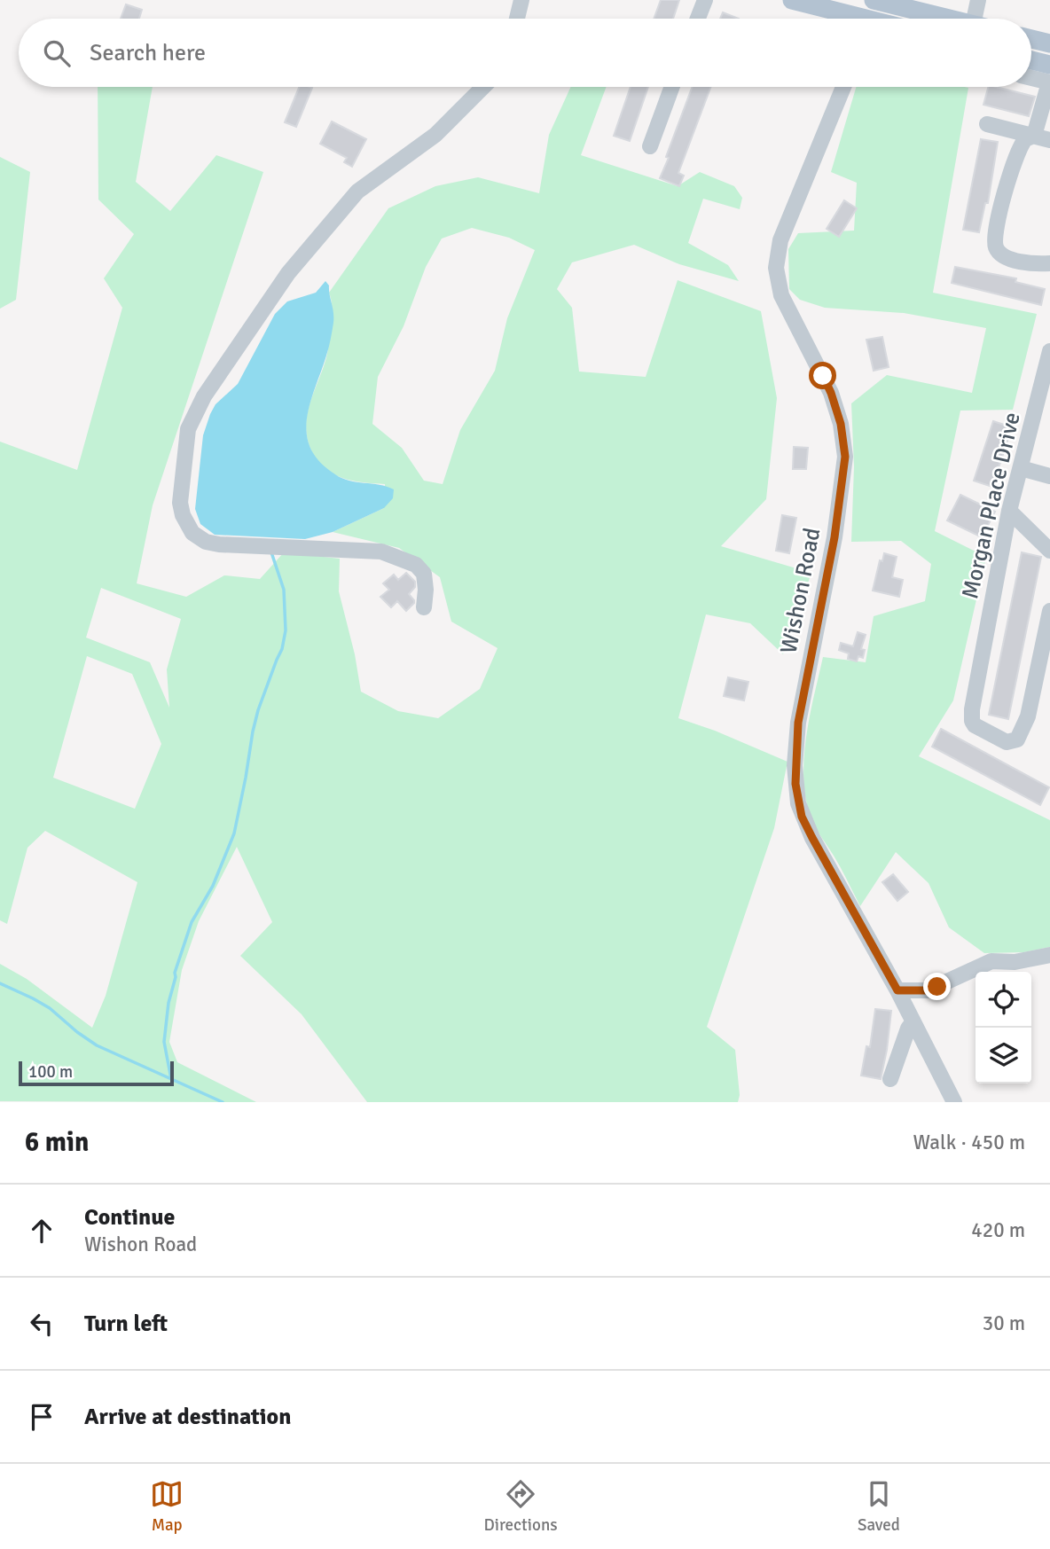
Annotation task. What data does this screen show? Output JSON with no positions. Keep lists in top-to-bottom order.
{
  "streets": {
    "street": ["Morgan Place Drive", "Wishon Road"]
  },
  "scale_bar": "100 m",
  "page": {
    "search": "Search here",
    "scale": "100 m",
    "heading": ["6 min", "Walk · 450 m"],
    "list": [
      ["Continue", "Wishon Road", "420 m"],
      ["Turn left", "30 m"],
      "Arrive at destination"
    ],
    "nav": ["Map", "Directions", "Saved"]
  }
}
